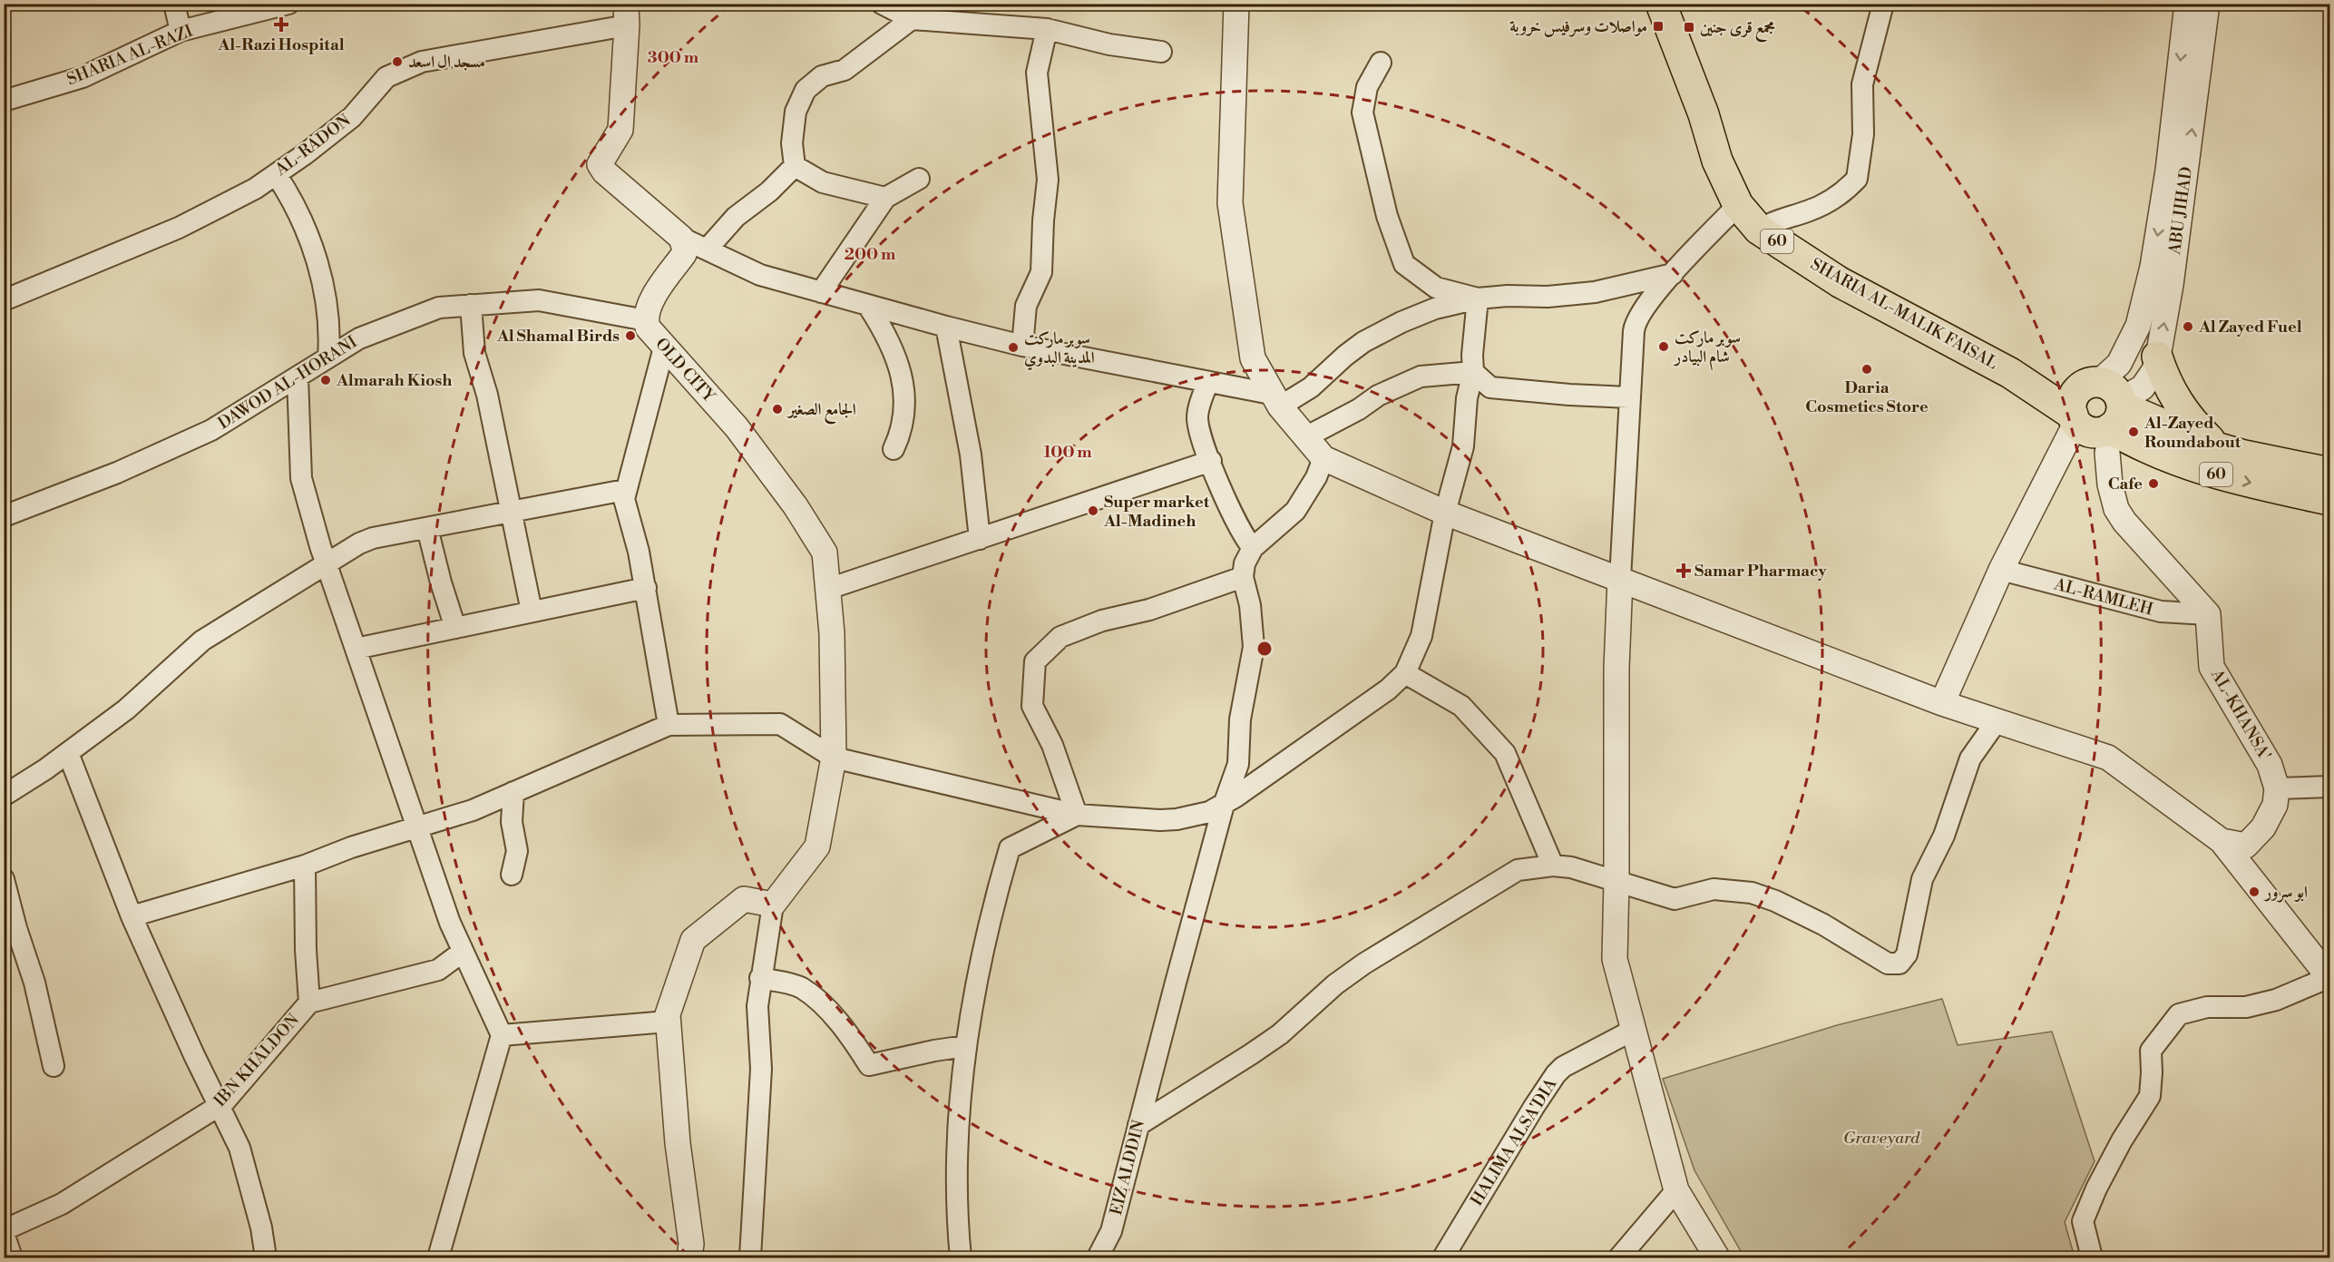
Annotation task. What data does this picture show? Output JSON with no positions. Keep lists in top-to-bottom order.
{
  "streets": {
    "main road": ["60", "SHARIA AL-MALIK FAISAL"],
    "street": [
      "SHARIA AL-RAZI",
      "AL-RADON",
      "ABU JIHAD",
      "OLD CITY",
      "DAWOD AL-HORANI",
      "AL-RAMLEH",
      "AL-KHANSA'",
      "IBN KHALDON",
      "HALIMA ALSA'DIA",
      "EIZ ALDDIN"
    ]
  },
  "crossings": [
    ["ABU JIHAD", "60"],
    ["60", "SHARIA AL-MALIK FAISAL"],
    ["OLD CITY", "DAWOD AL-HORANI"],
    ["AL-RAMLEH", "AL-KHANSA'"]
  ],
  "parks": ["Graveyard"],
  "places": {
    "health": ["Al-Razi Hospital", "Samar Pharmacy"],
    "transit": ["مواصلات وسرفيس خروبة", "مجمع قرى جنين"],
    "other": [
      "مسجد ال اسعد",
      "Al Zayed Fuel",
      "Al Shamal Birds",
      "سوبر ماركت شام البيادر",
      "سوبر ماركت المدينة البدوي",
      "Daria Cosmetics Store",
      "Almarah Kiosh",
      "الجامع الصغير",
      "Al-Zayed Roundabout",
      "Cafe",
      "Super market Al-Madineh",
      "ابو سرور"
    ]
  },
  "rings": ["300 m", "200 m", "100 m"]
}
